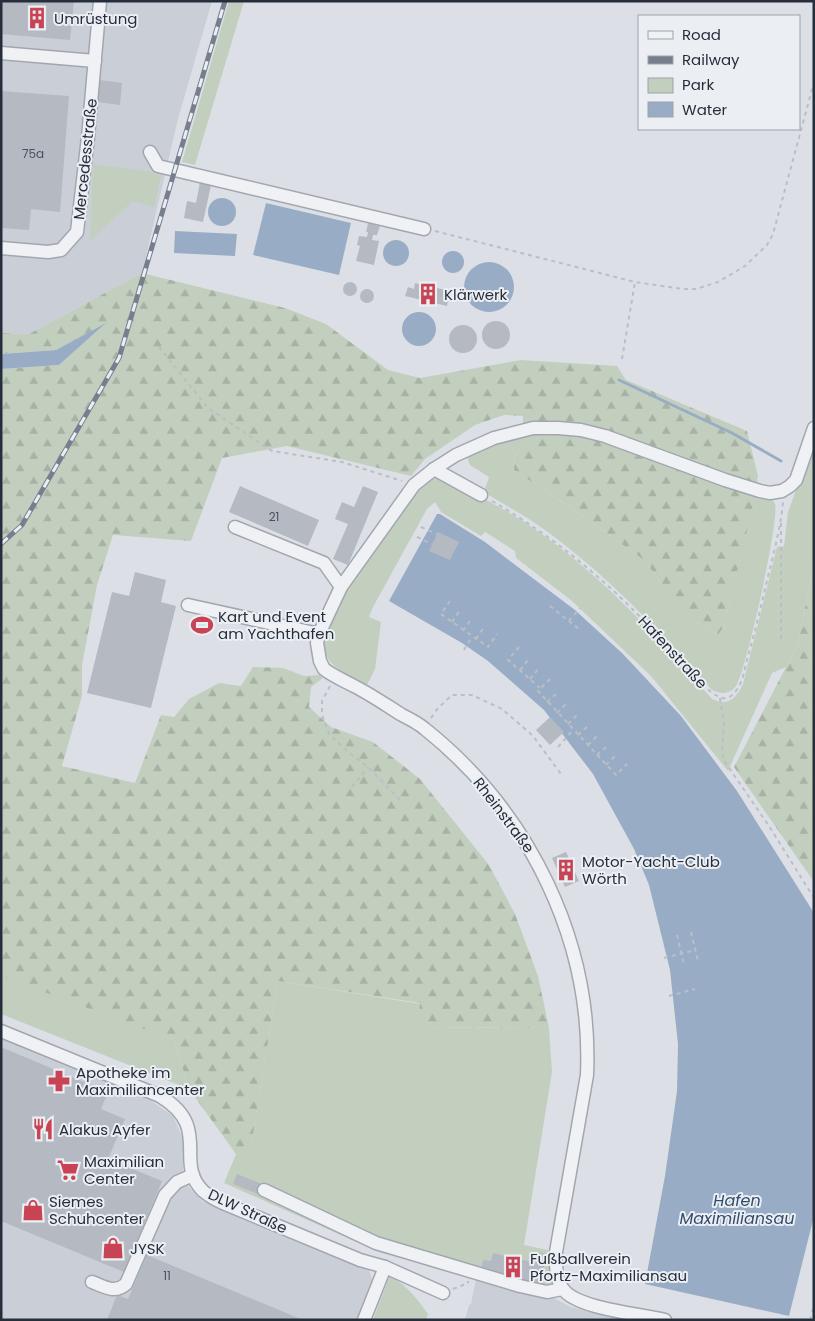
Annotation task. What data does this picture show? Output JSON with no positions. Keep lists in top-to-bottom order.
{
  "streets": {
    "lane": ["Mercedesstraße", "Rheinstraße", "DLW Straße"],
    "path": ["Hafenstraße"]
  },
  "crossings": [
    ["Hafenstraße", "Rheinstraße"]
  ],
  "water": ["Hafen Maximiliansau"],
  "places": {
    "building": [
      "Umrüstung",
      "Klärwerk",
      "Motor-Yacht-Club Wörth",
      "Fußballverein Pfortz-Maximiliansau"
    ],
    "sports": ["Kart und Event am Yachthafen"],
    "pharmacy": ["Apotheke im Maximiliancenter"],
    "restaurant": ["Alakus Ayfer"],
    "supermarket": ["Maximilian Center"],
    "shop": ["Siemes Schuhcenter", "JYSK"]
  },
  "house_numbers": ["75a", "21", "11"],
  "legend": [
    "Road",
    "Railway",
    "Park",
    "Water"
  ]
}
